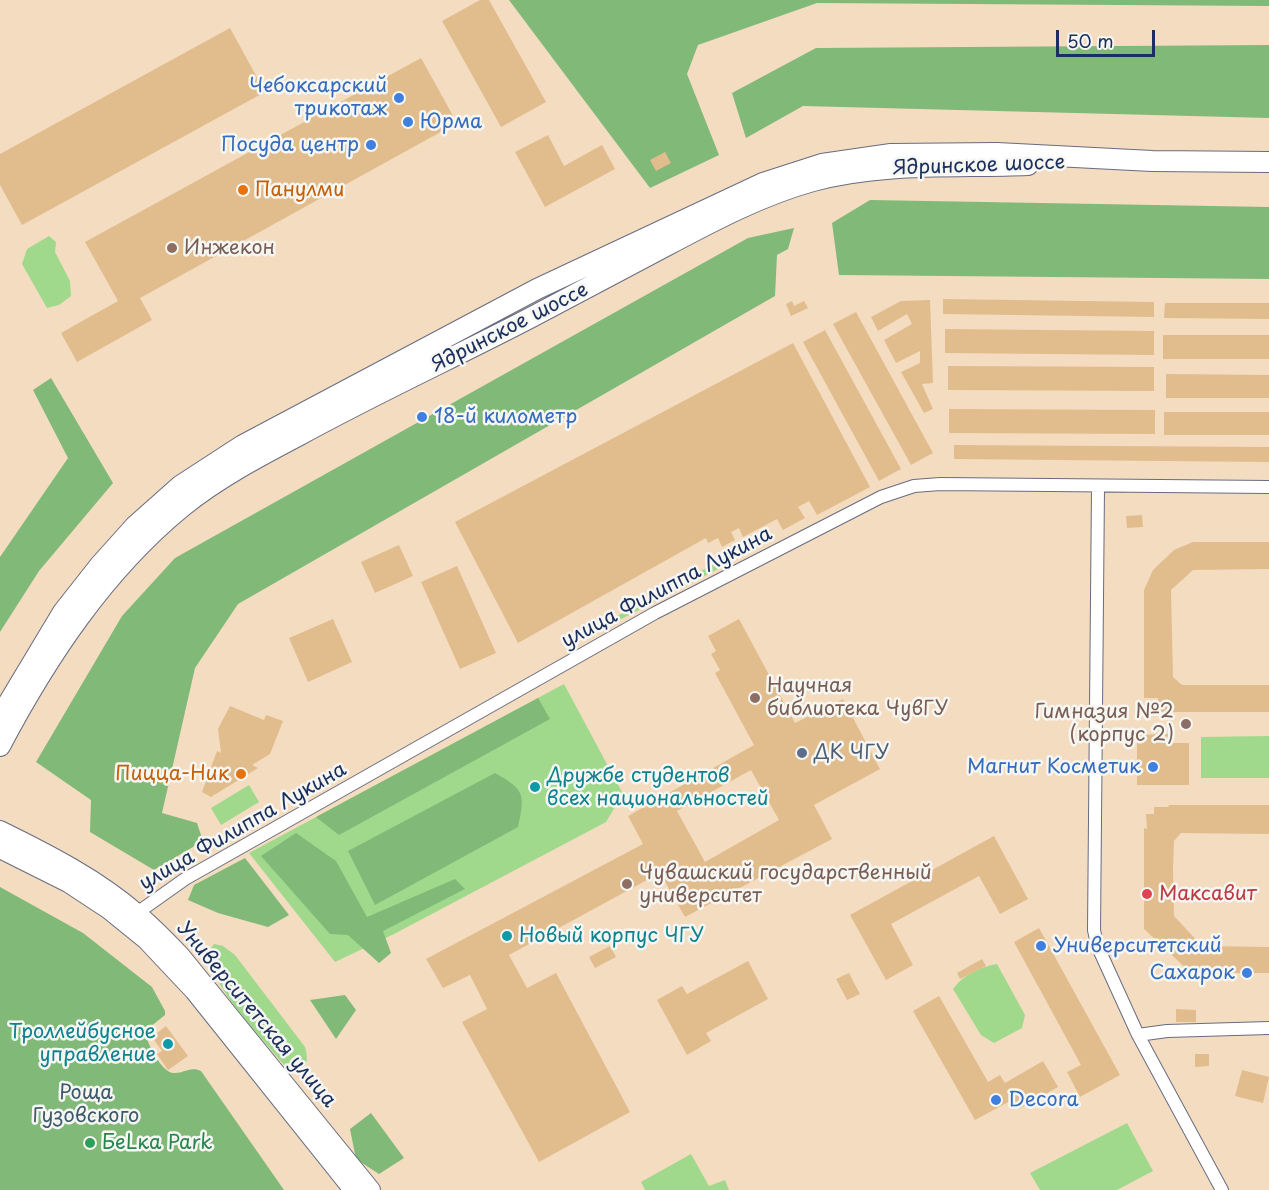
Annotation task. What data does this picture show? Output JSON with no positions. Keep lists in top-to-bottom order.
{
  "streets": {
    "main road": ["Ядринское шоссе", "Университетская улица"],
    "street": ["улица Филиппа Лукина"]
  },
  "crossings": [
    ["улица Филиппа Лукина", "Университетская улица"]
  ],
  "parks": ["Роща Гузовского"],
  "places": [
    "Чебоксарский трикотаж",
    "Юрма",
    "Посуда центр",
    "Панулми",
    "Инжекон",
    "18-й километр",
    "Научная библиотека ЧувГУ",
    "Гимназия №2 (корпус 2)",
    "ДК ЧГУ",
    "Магнит Косметик",
    "Пицца-Ник",
    "Дружбе студентов всех национальностей",
    "Чувашский государственный университет",
    "Максавит",
    "Новый корпус ЧГУ",
    "Университетский",
    "Сахарок",
    "Троллейбусное управление",
    "Decora",
    "БeLка Park"
  ],
  "scale_bar": "50 m"
}
